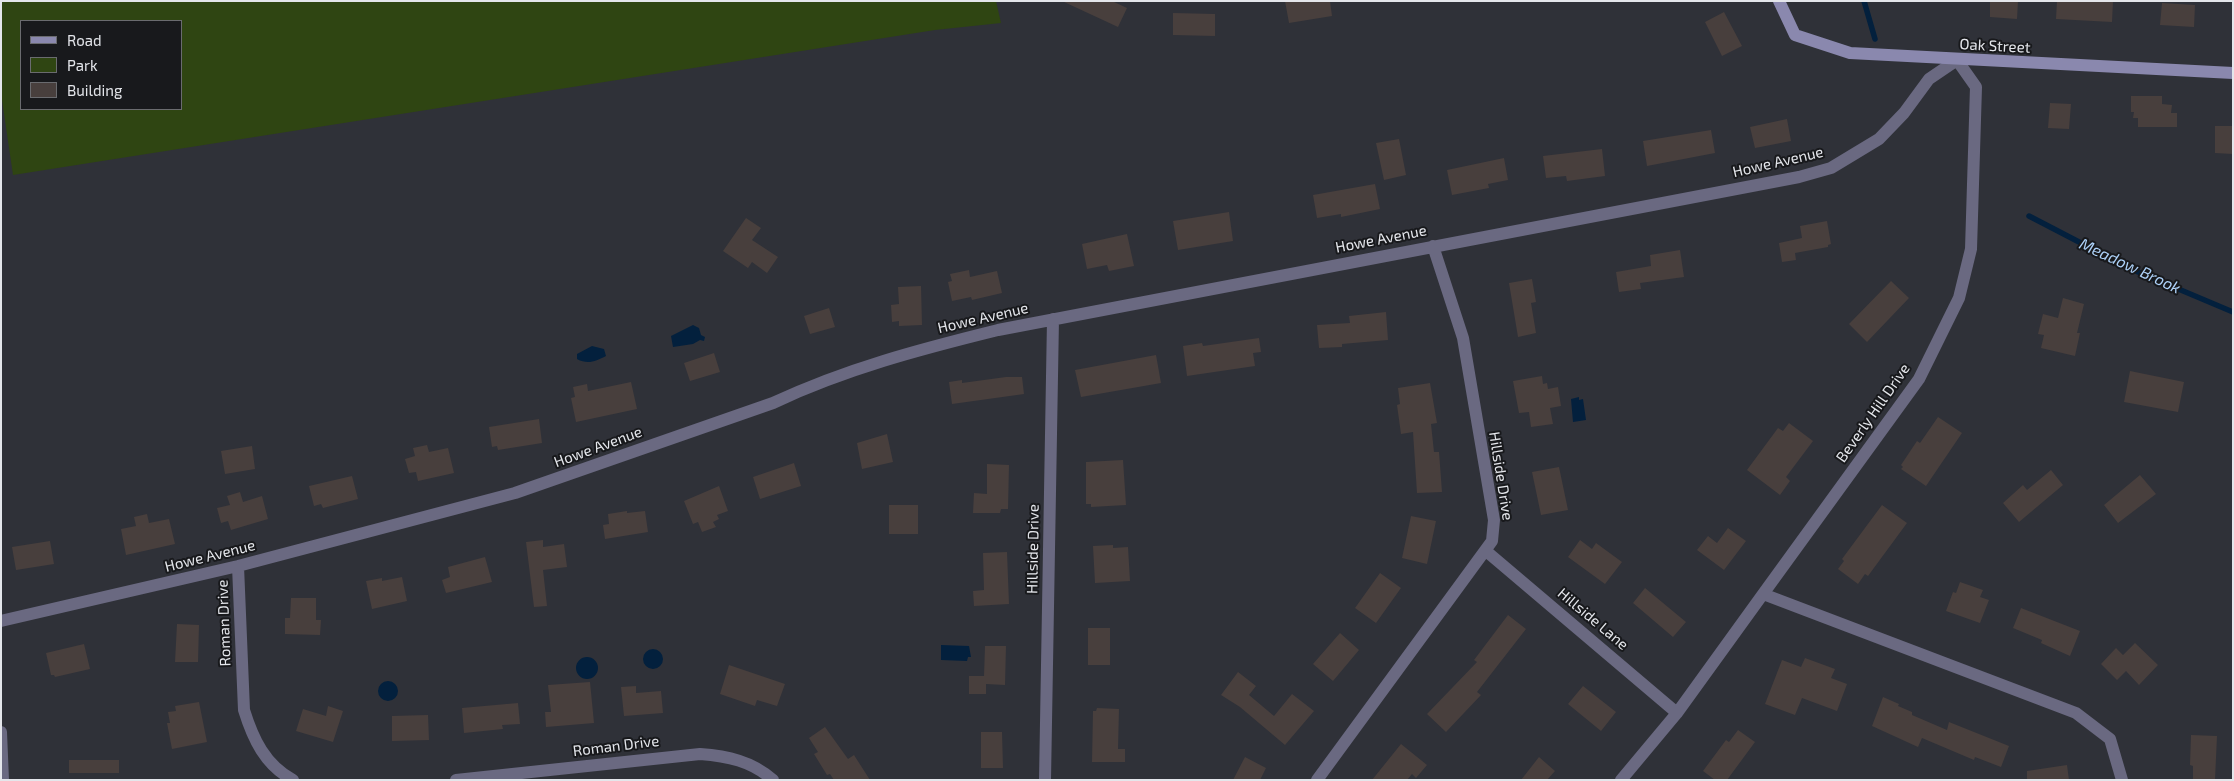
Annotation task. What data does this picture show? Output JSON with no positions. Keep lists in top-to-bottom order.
{
  "streets": {
    "street": [
      "Oak Street",
      "Howe Avenue",
      "Beverly Hill Drive",
      "Hillside Drive",
      "Hillside Lane",
      "Roman Drive"
    ]
  },
  "crossings": [
    ["Oak Street", "Howe Avenue"],
    ["Oak Street", "Beverly Hill Drive"],
    ["Howe Avenue", "Beverly Hill Drive"],
    ["Howe Avenue", "Hillside Drive"],
    ["Howe Avenue", "Roman Drive"],
    ["Beverly Hill Drive", "Hillside Lane"],
    ["Hillside Drive", "Hillside Lane"]
  ],
  "water": ["Meadow Brook"],
  "legend": ["Road", "Park", "Building"]
}
